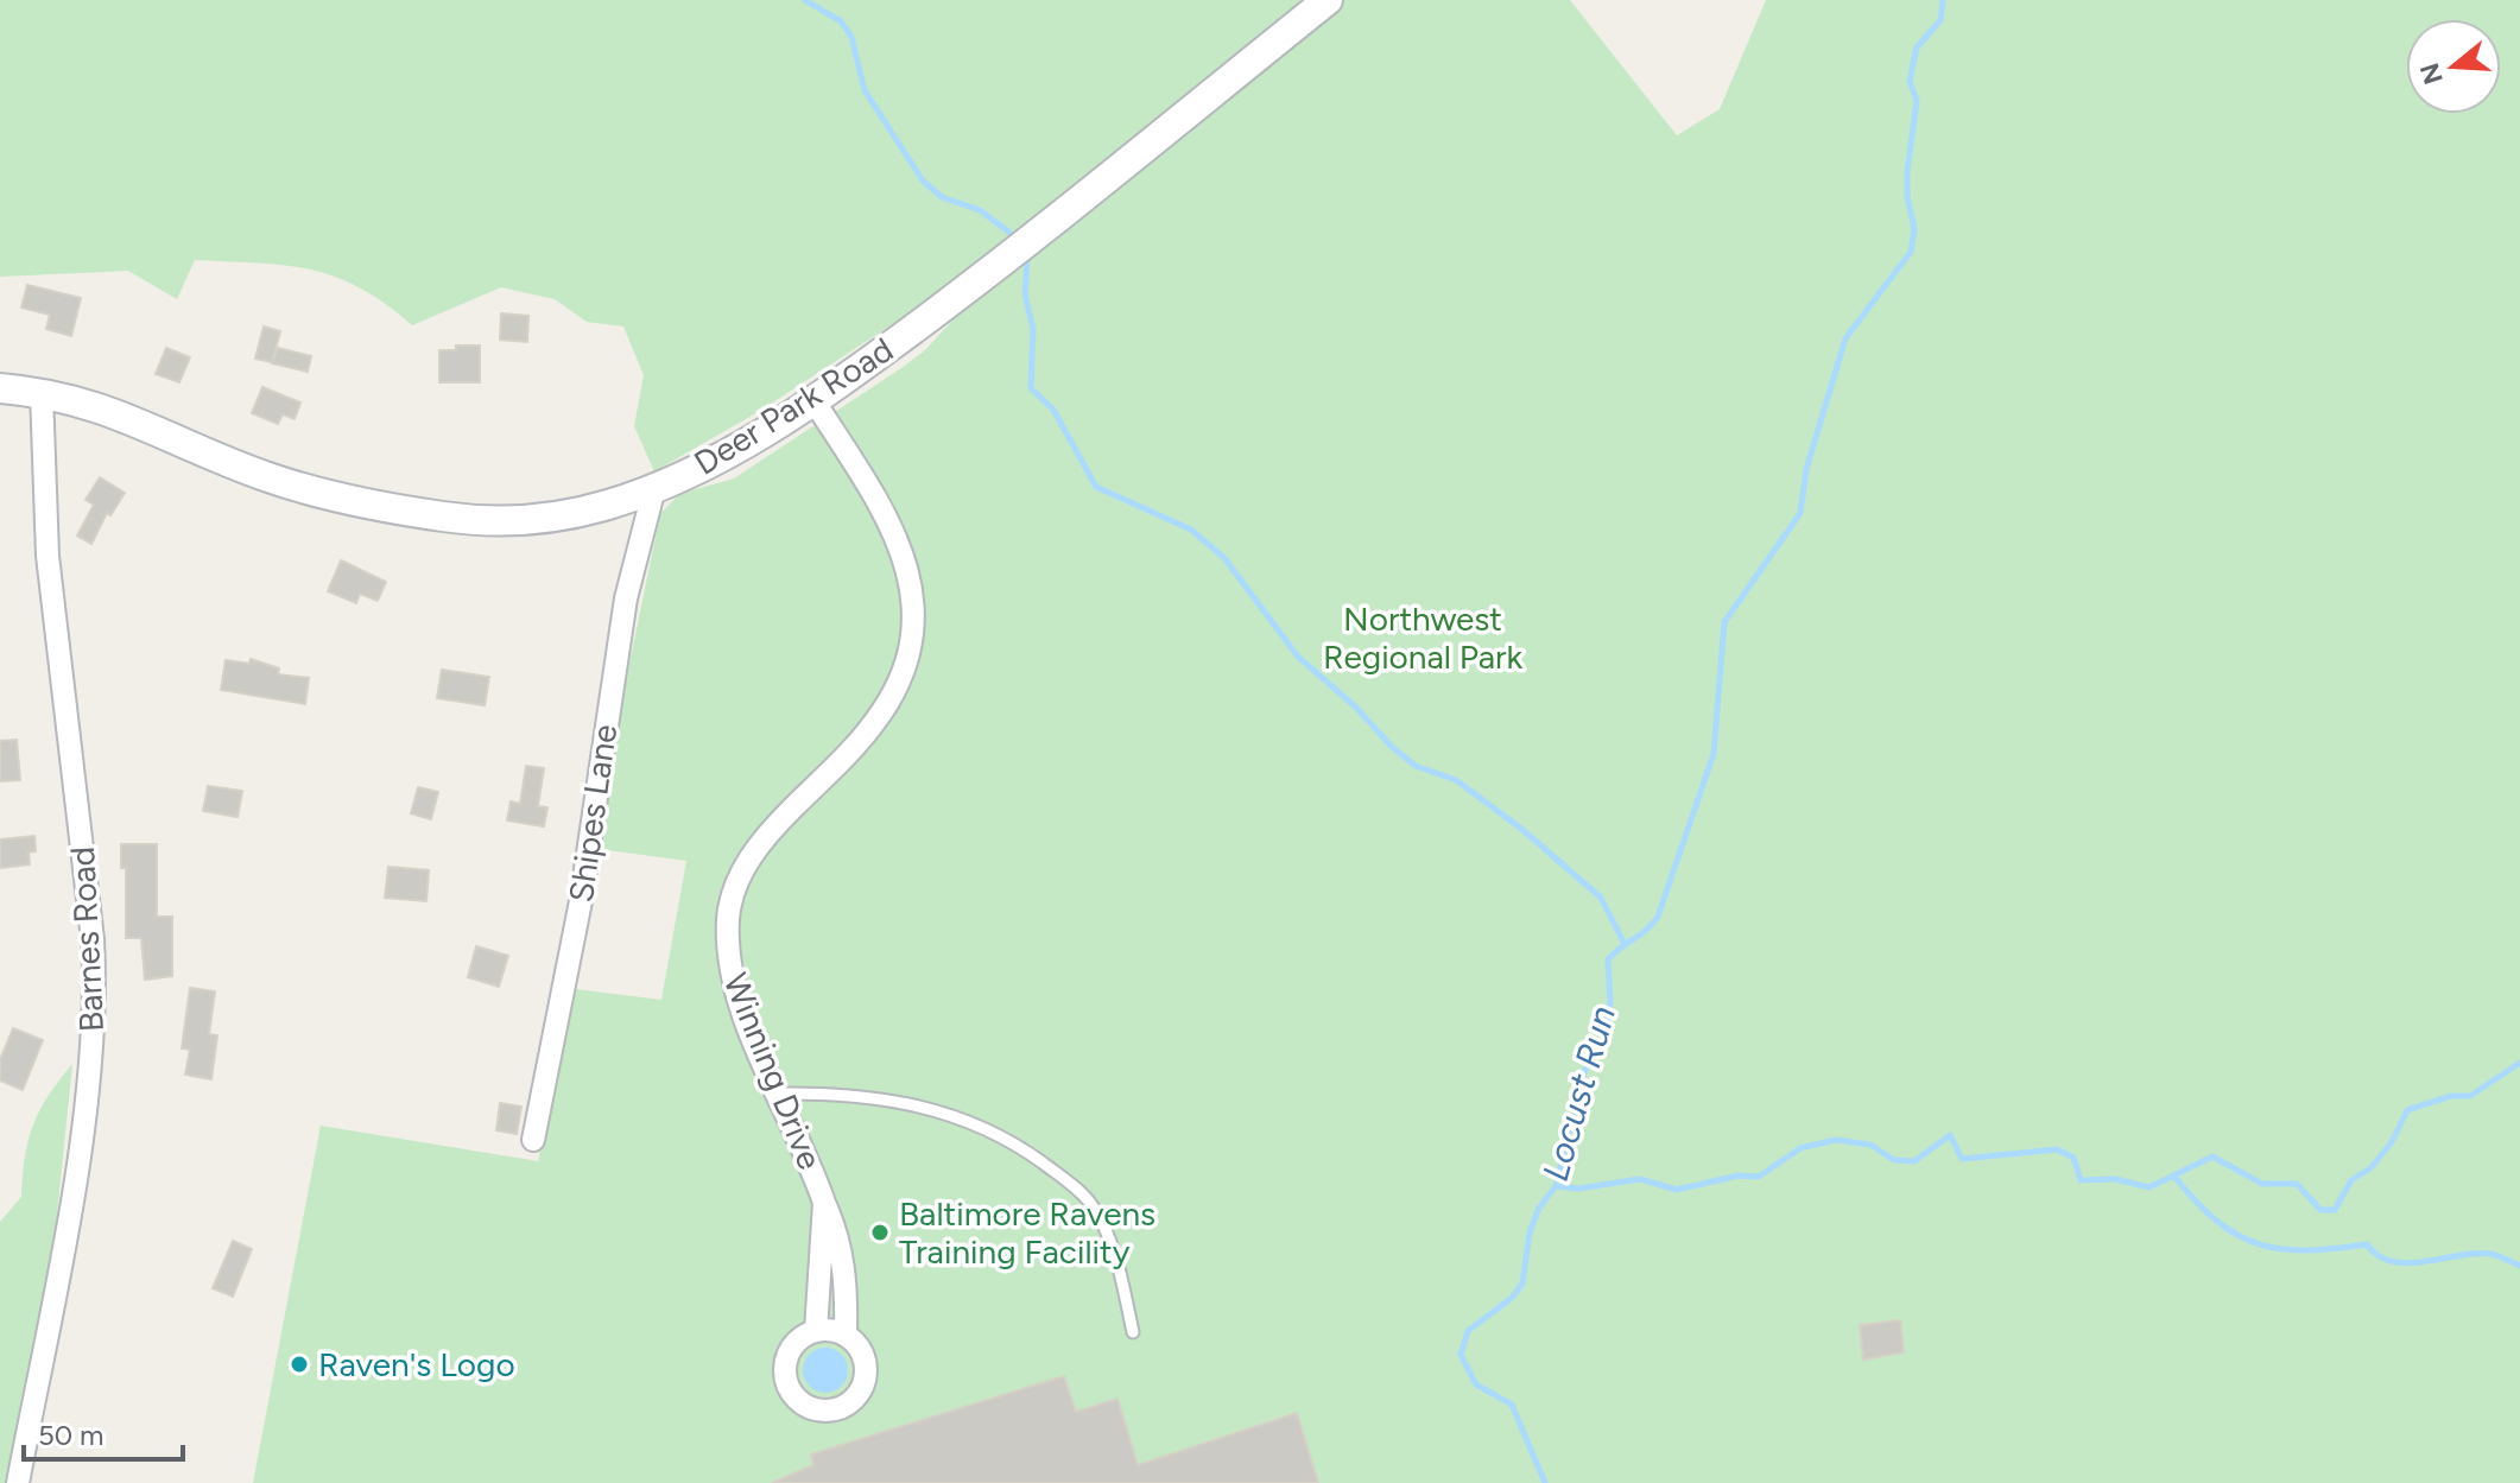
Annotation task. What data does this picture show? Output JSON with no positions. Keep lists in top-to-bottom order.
{
  "streets": {
    "street": [
      "Deer Park Road",
      "Shipes Lane",
      "Barnes Road",
      "Winning Drive"
    ]
  },
  "crossings": [
    ["Deer Park Road", "Shipes Lane"],
    ["Deer Park Road", "Barnes Road"],
    ["Deer Park Road", "Winning Drive"]
  ],
  "water": ["Locust Run"],
  "parks": ["Northwest Regional Park"],
  "places": ["Baltimore Ravens Training Facility", "Raven's Logo"],
  "scale_bar": "50 m",
  "north": "left"
}
